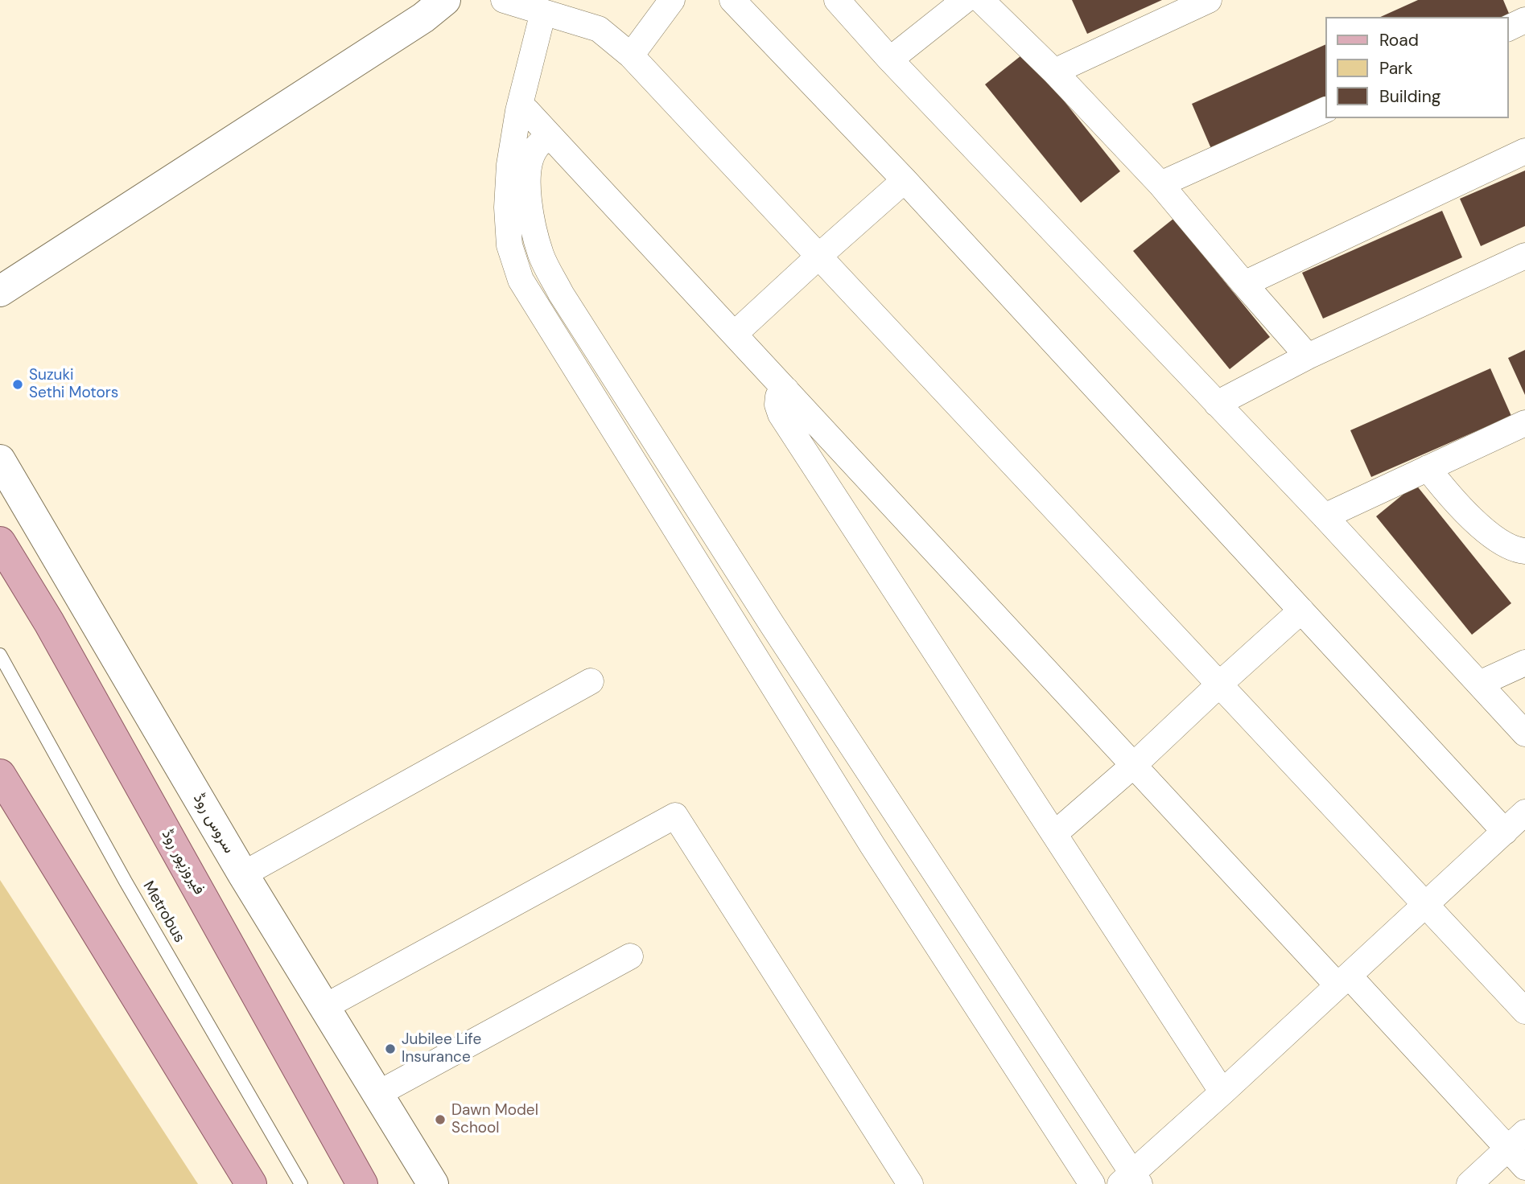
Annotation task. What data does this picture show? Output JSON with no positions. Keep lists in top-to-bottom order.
{
  "streets": {
    "main road": ["فیروزپور روڈ"],
    "street": ["سروس روڈ"],
    "lane": ["Metrobus"]
  },
  "places": ["Suzuki Sethi Motors", "Jubilee Life Insurance", "Dawn Model School"],
  "legend": ["Road", "Park", "Building"]
}
